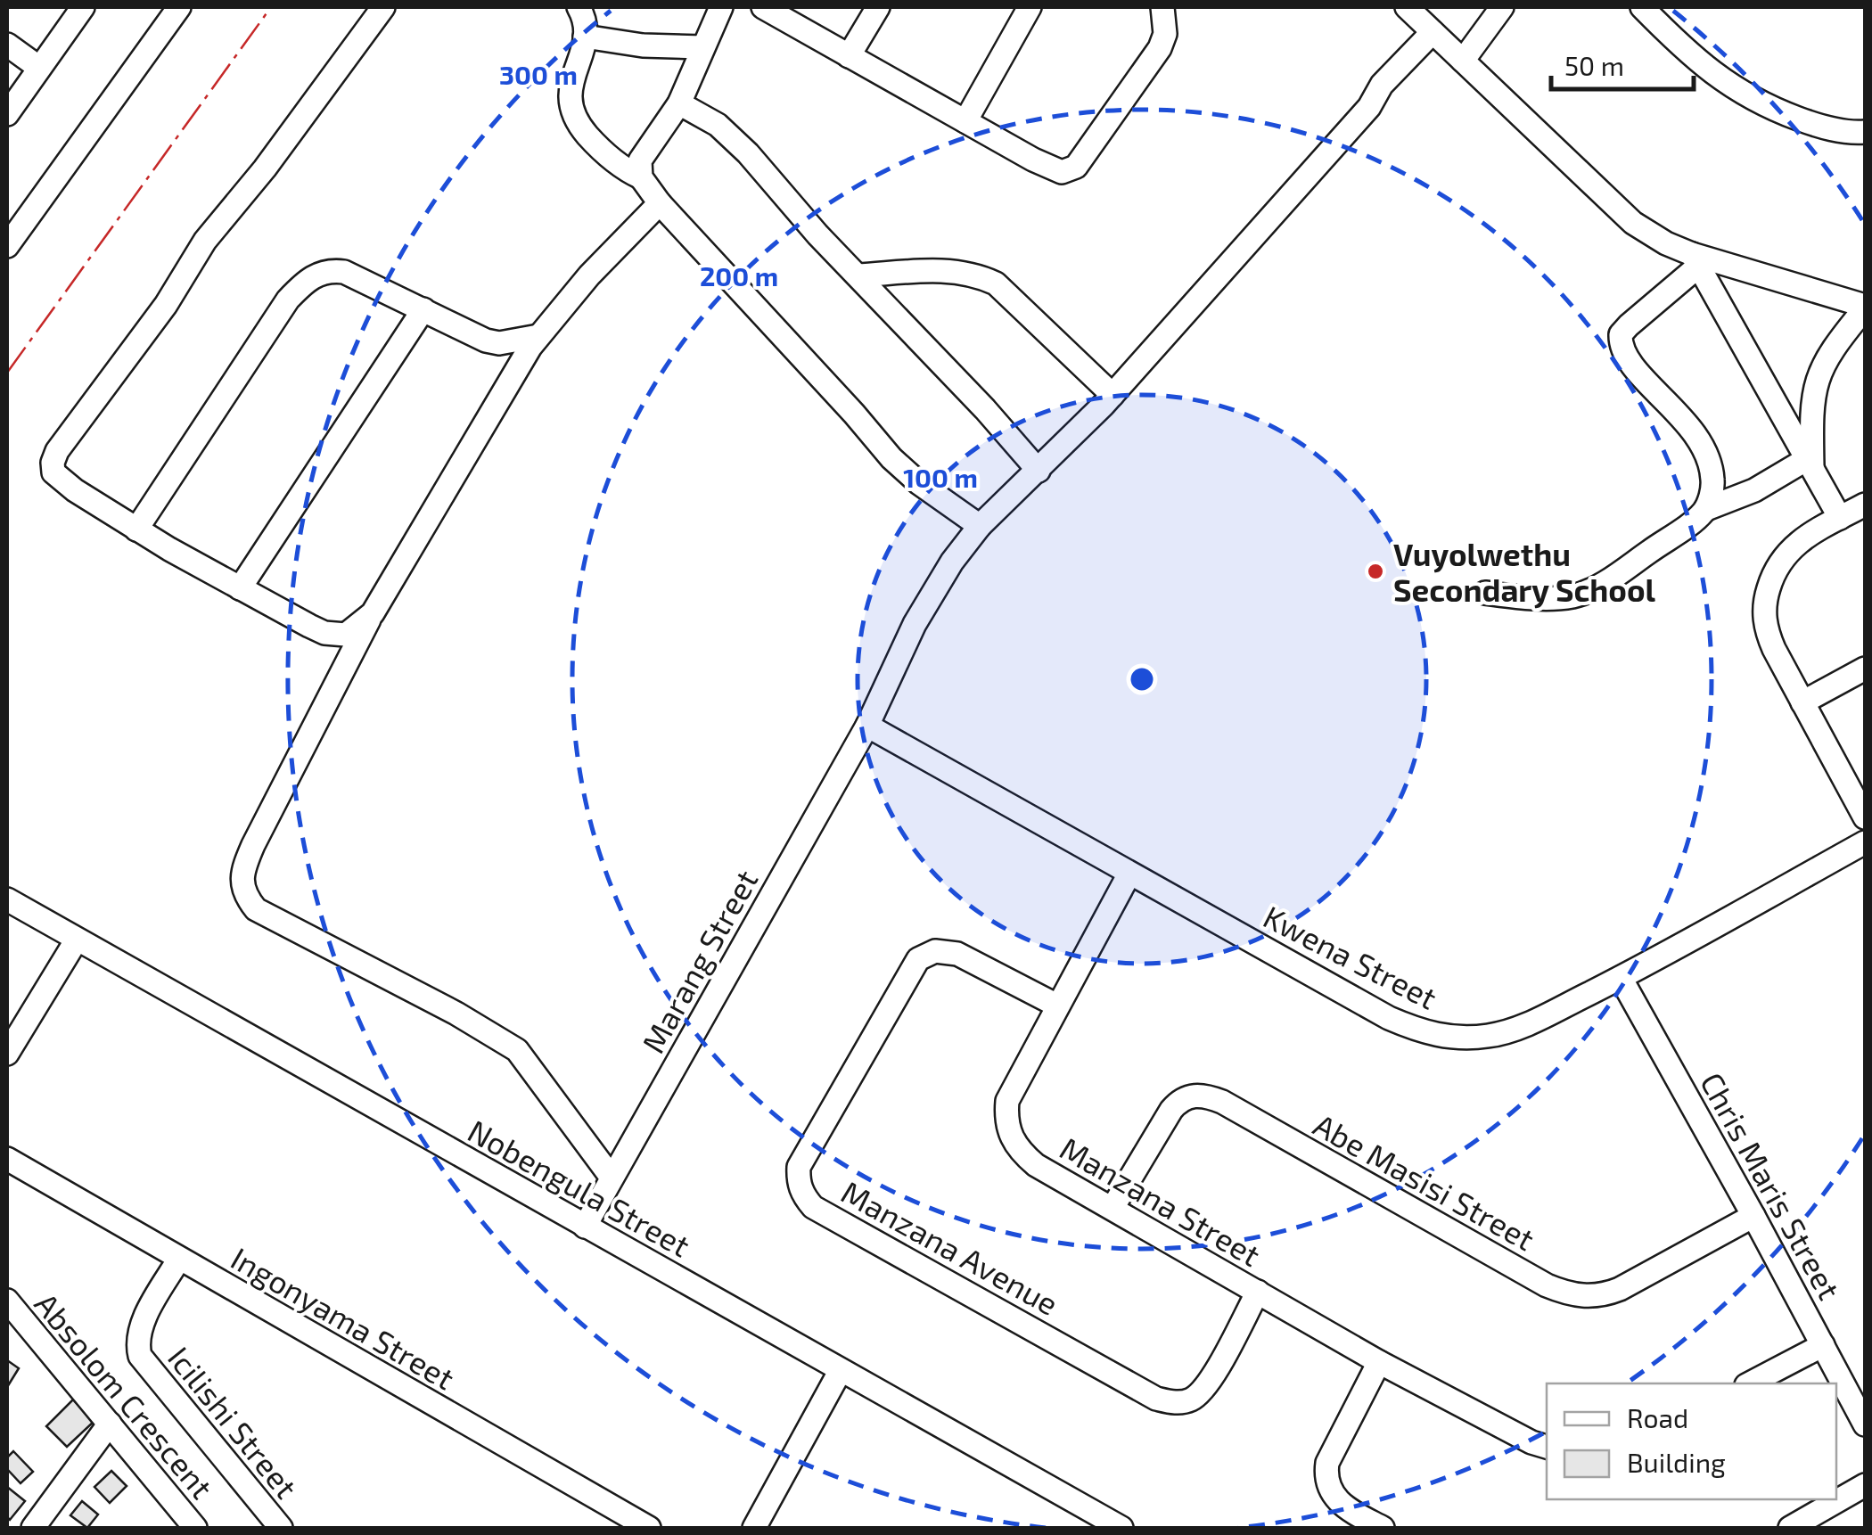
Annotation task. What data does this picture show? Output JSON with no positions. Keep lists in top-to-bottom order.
{
  "streets": {
    "street": [
      "Kwena Street",
      "Marang Street",
      "Abe Masisi Street",
      "Chris Maris Street",
      "Nobengula Street",
      "Manzana Street",
      "Manzana Avenue",
      "Ingonyama Street",
      "Absolom Crescent",
      "Icilishi Street"
    ]
  },
  "crossings": [
    ["Kwena Street", "Marang Street"],
    ["Kwena Street", "Chris Maris Street"],
    ["Kwena Street", "Manzana Street"],
    ["Marang Street", "Nobengula Street"],
    ["Abe Masisi Street", "Chris Maris Street"],
    ["Abe Masisi Street", "Manzana Street"],
    ["Manzana Street", "Manzana Avenue"],
    ["Ingonyama Street", "Icilishi Street"]
  ],
  "places": ["Vuyolwethu Secondary School"],
  "legend": ["Road", "Building"],
  "scale_bar": "50 m",
  "rings": ["300 m", "200 m", "100 m"]
}
